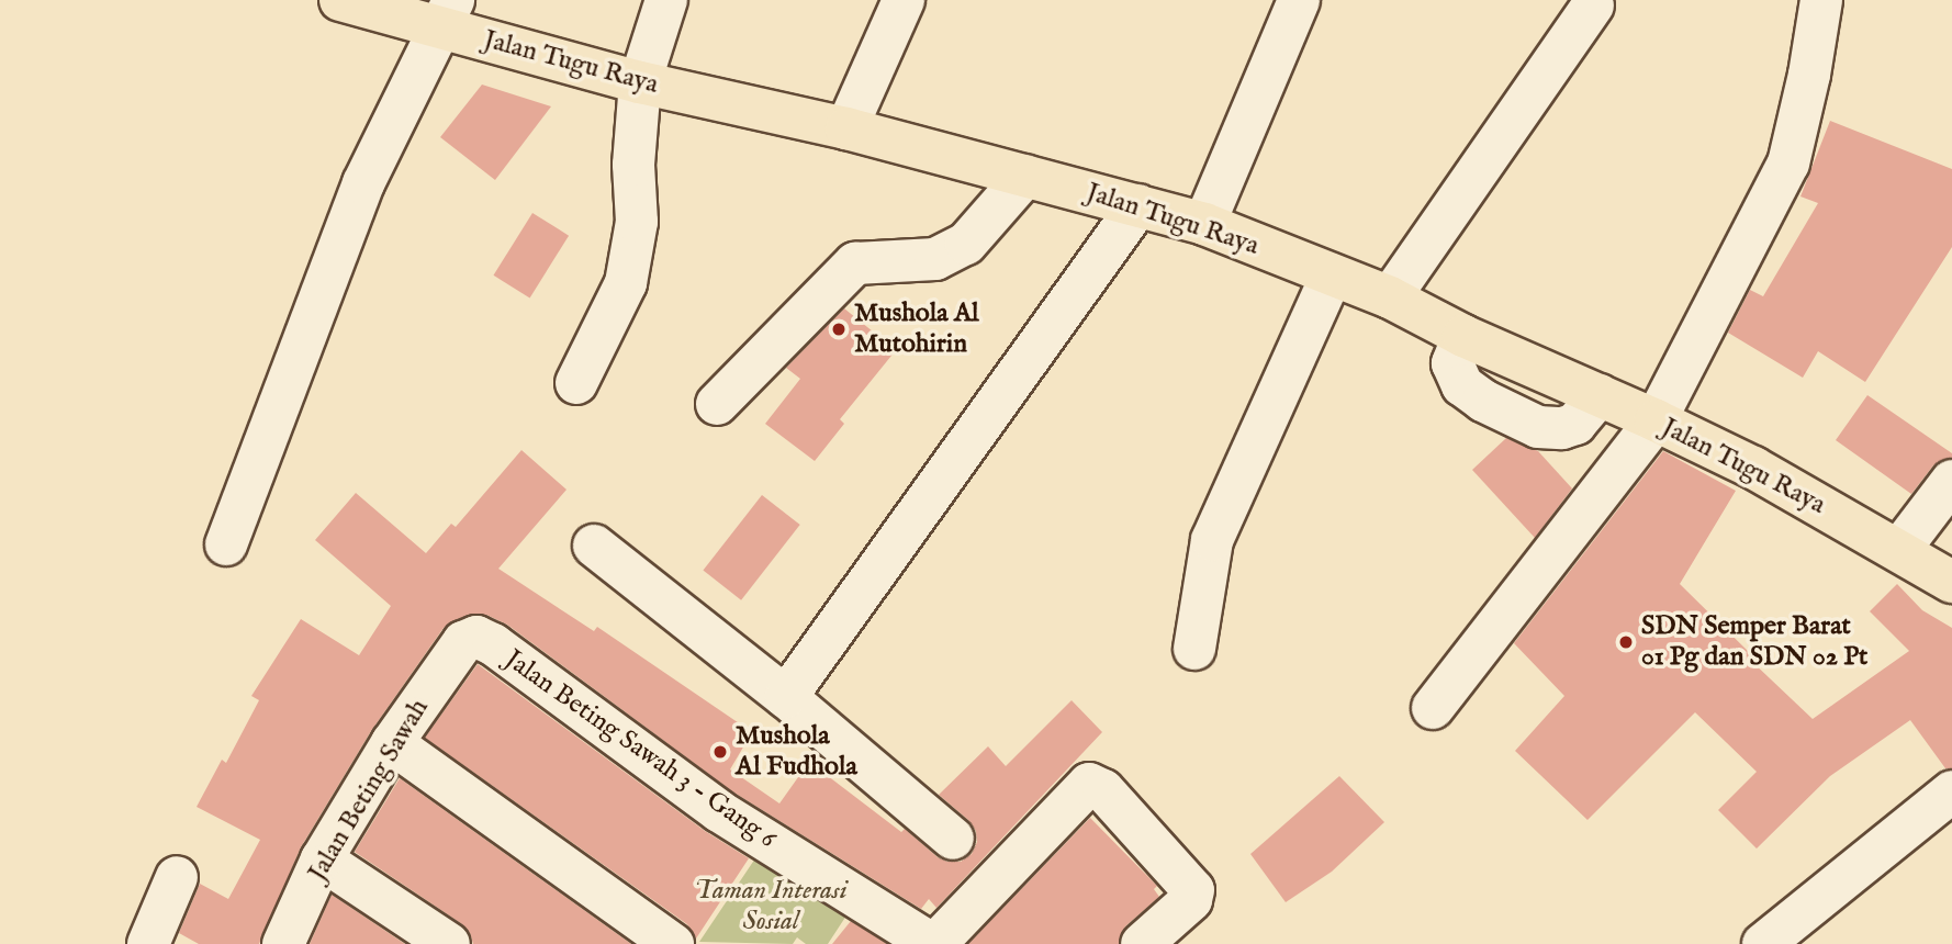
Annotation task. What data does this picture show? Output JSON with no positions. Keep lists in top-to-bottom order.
{
  "streets": {
    "main road": ["Jalan Tugu Raya"],
    "street": ["Jalan Beting Sawah 3 - Gang 6", "Jalan Beting Sawah"]
  },
  "crossings": [
    ["Jalan Beting Sawah 3 - Gang 6", "Jalan Beting Sawah"]
  ],
  "parks": ["Taman Interasi Sosial"],
  "places": ["Mushola Al Mutohirin", "SDN Semper Barat 01 Pg dan SDN 02 Pt", "Mushola Al Fudhola"]
}
